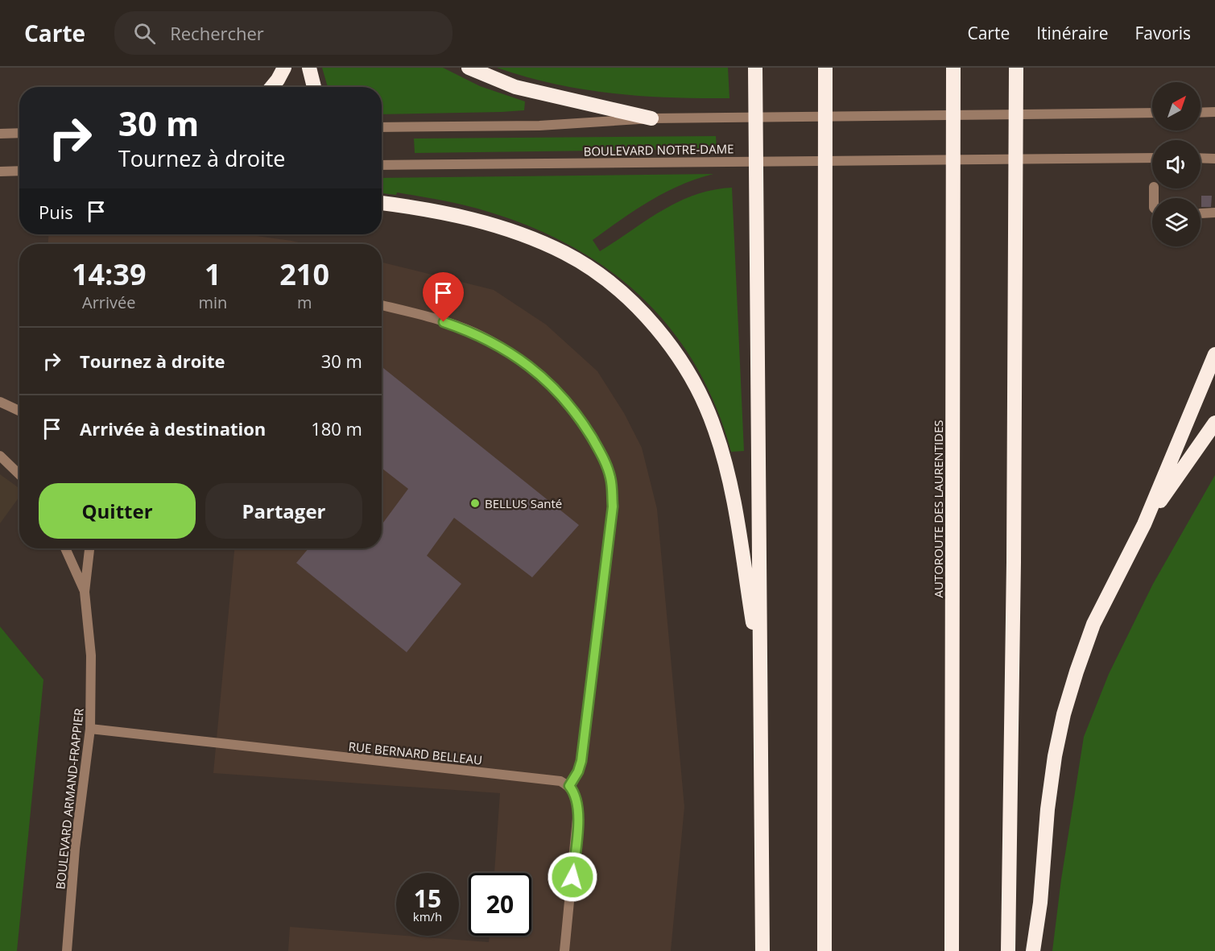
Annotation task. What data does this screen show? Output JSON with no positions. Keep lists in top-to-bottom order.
{
  "streets": {
    "highway": ["AUTOROUTE DES LAURENTIDES"],
    "street": ["BOULEVARD NOTRE-DAME", "RUE BERNARD BELLEAU", "BOULEVARD ARMAND-FRAPPIER"]
  },
  "crossings": [
    ["RUE BERNARD BELLEAU", "BOULEVARD ARMAND-FRAPPIER"]
  ],
  "places": ["BELLUS Santé"],
  "north": "top right",
  "page": {
    "header": "Carte",
    "search": "Rechercher",
    "nav": ["Carte", "Itinéraire", "Favoris"],
    "turn": ["30 m", "Tournez à droite"],
    "then": "Puis",
    "eta": [
      "14:39",
      "Arrivée",
      "1",
      "min",
      "210",
      "m"
    ],
    "list": [
      {
        "name": "Tournez à droite",
        "value": "30 m"
      },
      {
        "name": "Arrivée à destination",
        "value": "180 m"
      }
    ],
    "buttons": ["Quitter", "Partager"],
    "speed": "15 km/h",
    "limit": "20"
  }
}
